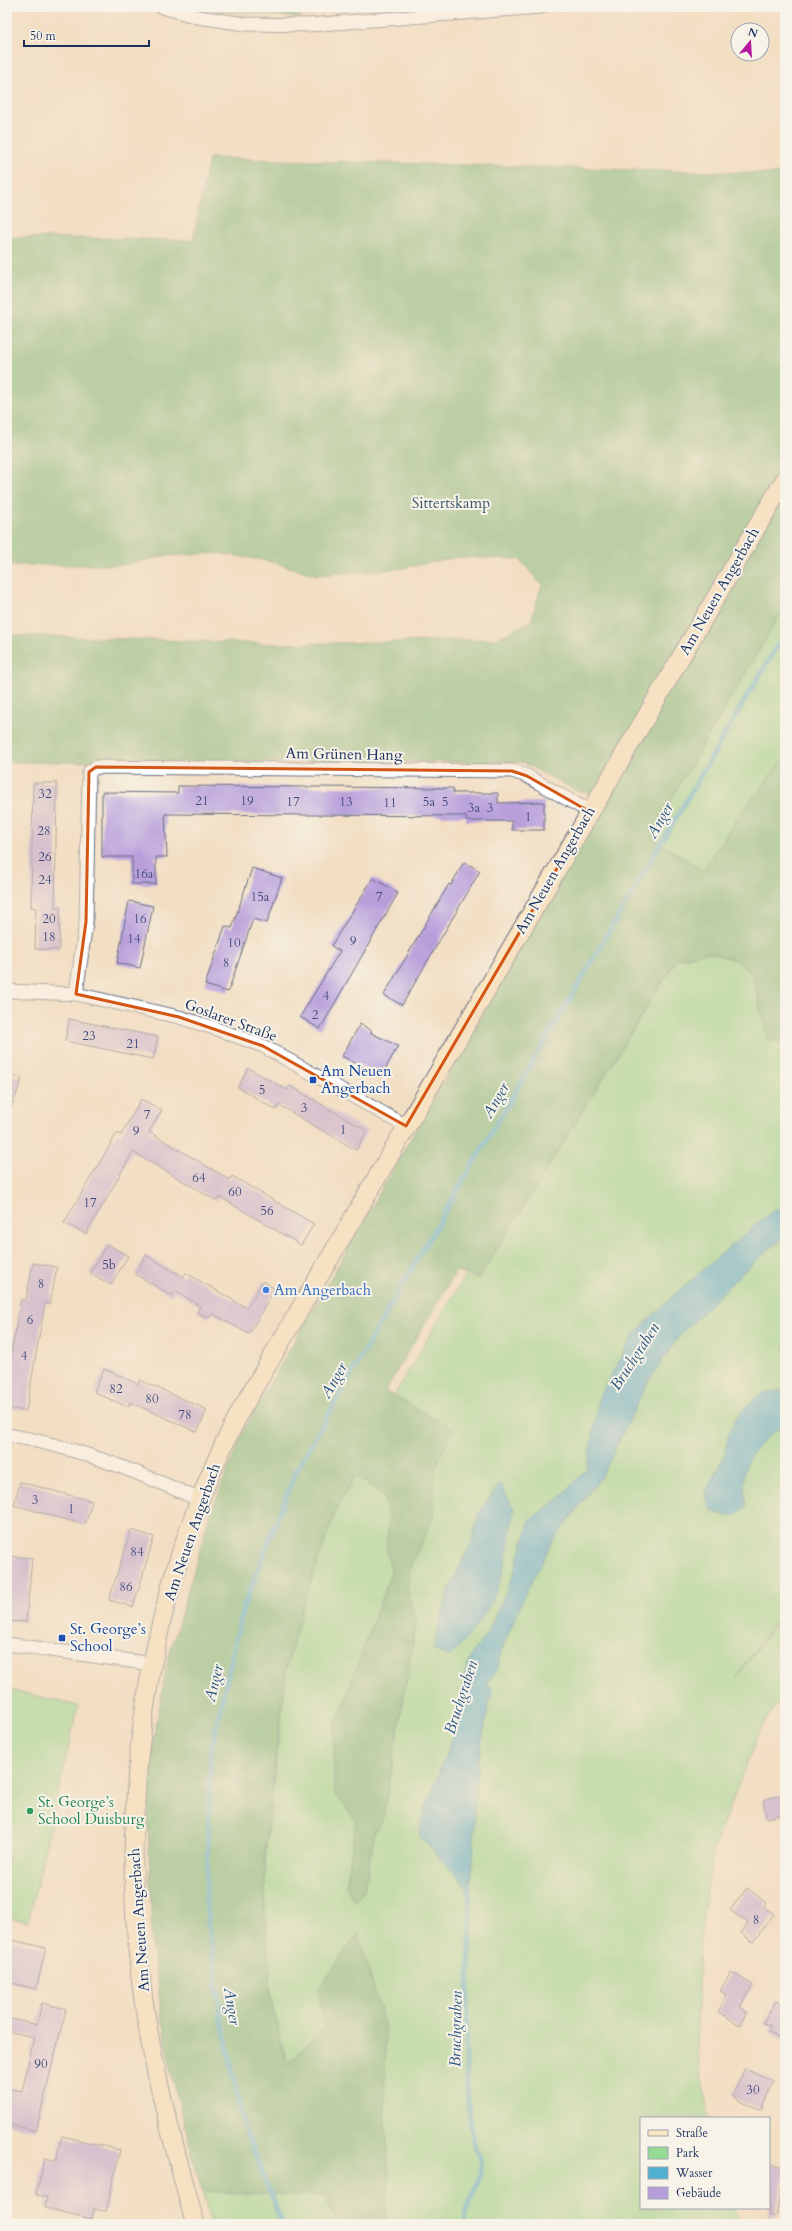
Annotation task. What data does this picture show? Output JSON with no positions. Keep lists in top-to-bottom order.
{
  "streets": {
    "street": ["Am Neuen Angerbach", "Am Grünen Hang", "Goslarer Straße"]
  },
  "crossings": [
    ["Am Neuen Angerbach", "Am Grünen Hang"],
    ["Am Neuen Angerbach", "Goslarer Straße"],
    ["Am Grünen Hang", "Goslarer Straße"]
  ],
  "water": ["Anger", "Bruchgraben"],
  "parks": ["Sittertskamp"],
  "places": {
    "transit": ["Am Neuen Angerbach", "St. George’s School"],
    "other": ["Am Angerbach", "St. George’s School Duisburg"]
  },
  "house_numbers": [
    "32",
    "21",
    "19",
    "17",
    "13",
    "5a",
    "5",
    "11",
    "3a",
    "3",
    "1",
    "28",
    "26",
    "16a",
    "24",
    "15a",
    "7",
    "20",
    "16",
    "18",
    "14",
    "9",
    "10",
    "8",
    "4",
    "2",
    "23",
    "21",
    "5",
    "3",
    "7",
    "1",
    "9",
    "64",
    "60",
    "17",
    "56",
    "5b",
    "8",
    "6",
    "4",
    "82",
    "80",
    "78",
    "3",
    "1",
    "84",
    "86",
    "8",
    "90",
    "30"
  ],
  "legend": [
    "Straße",
    "Park",
    "Wasser",
    "Gebäude"
  ],
  "scale_bar": "50 m",
  "north": "top"
}
